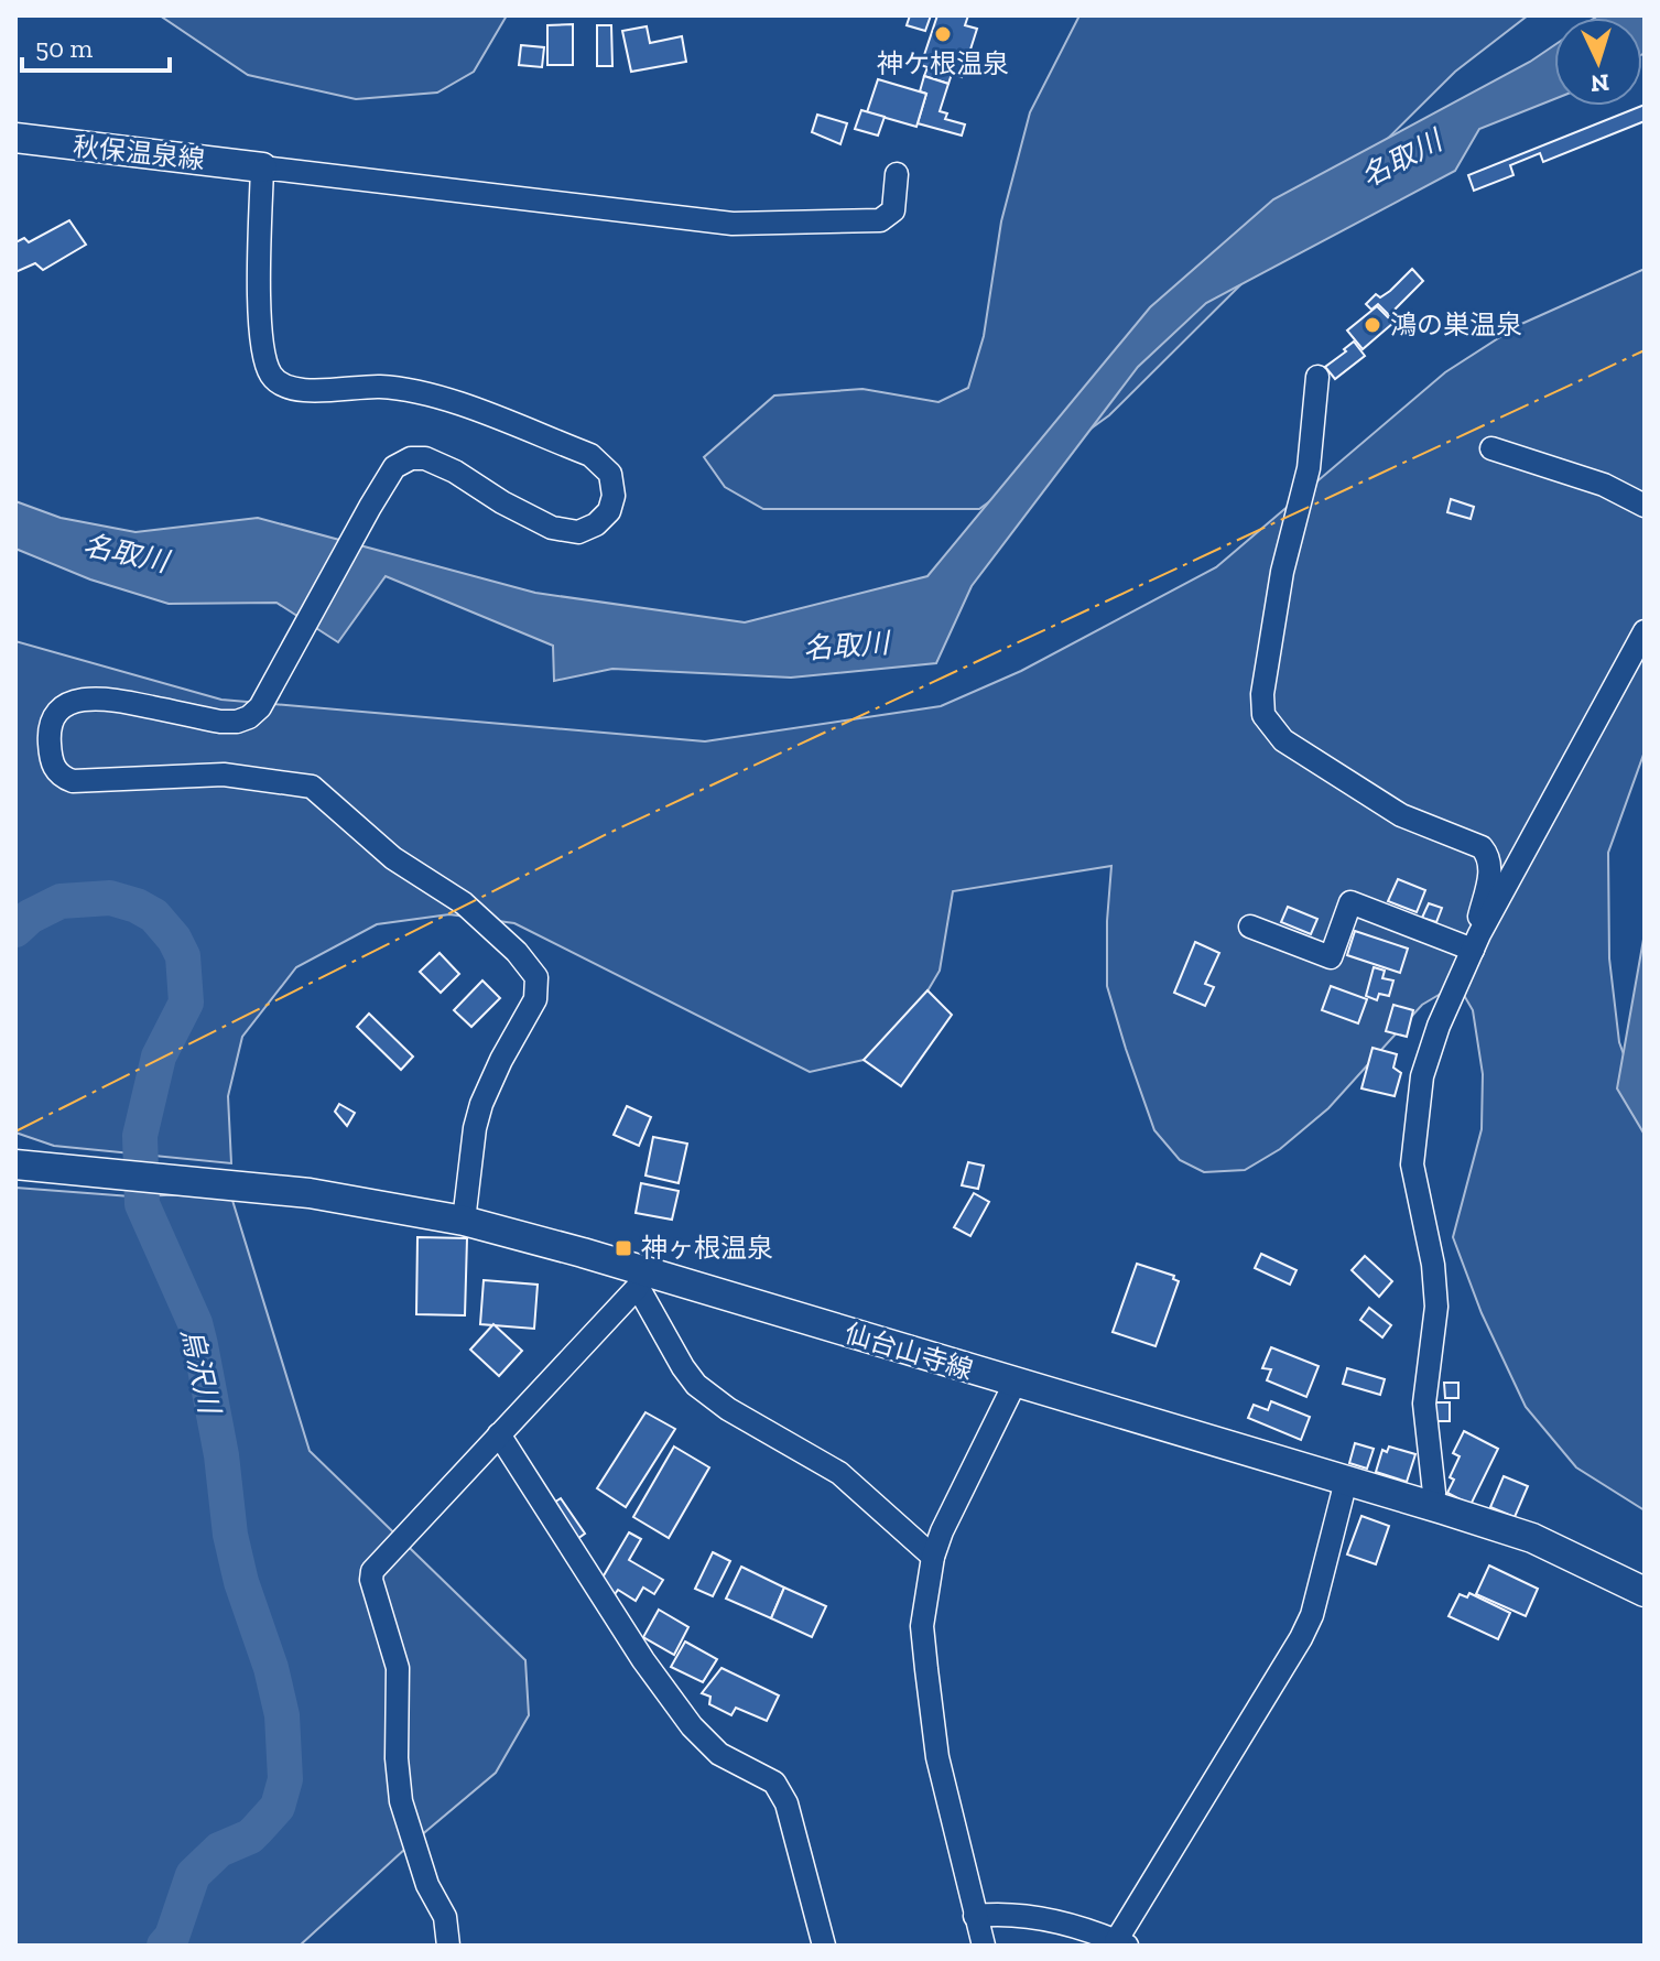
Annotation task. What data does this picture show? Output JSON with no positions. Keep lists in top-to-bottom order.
{
  "streets": {
    "main road": ["秋保温泉線", "仙台山寺線"]
  },
  "water": ["名取川", "烏沢川"],
  "places": {
    "other": ["神ケ根温泉", "鴻の巣温泉"],
    "transit": ["神ヶ根温泉"]
  },
  "scale_bar": "50 m",
  "north": "bottom"
}
